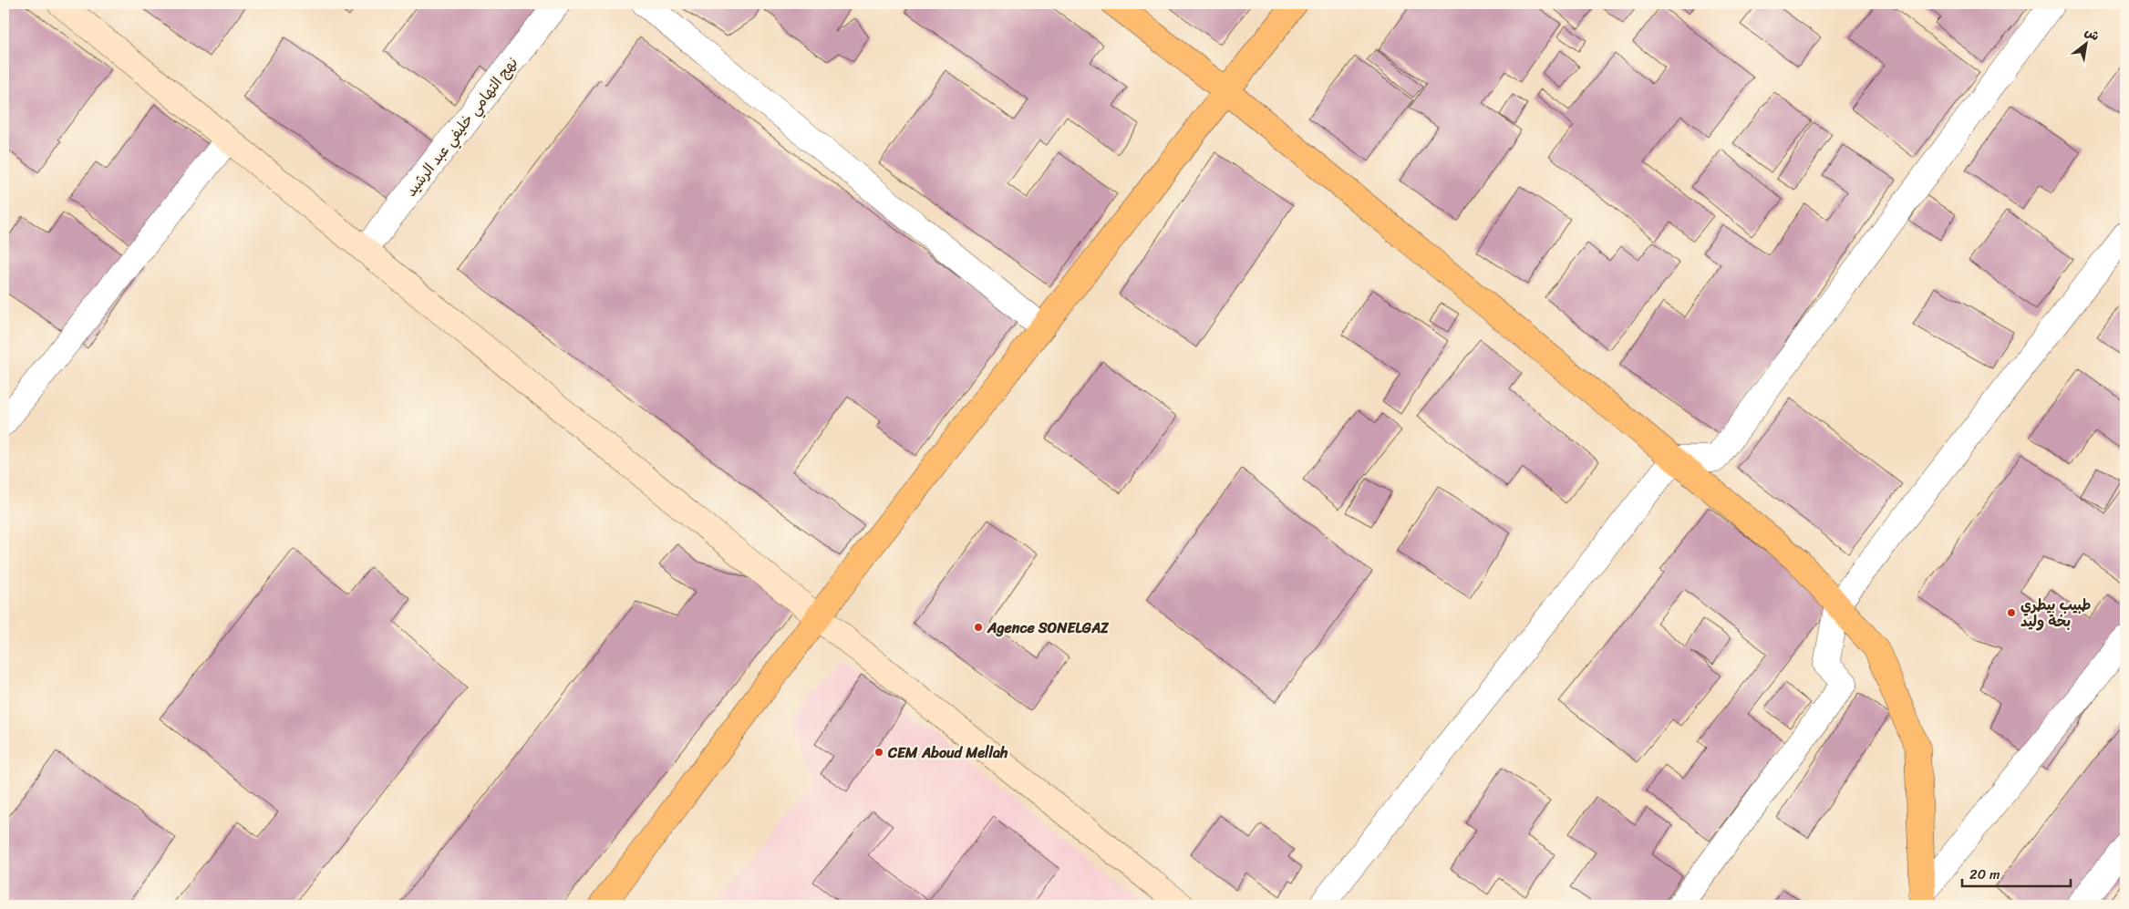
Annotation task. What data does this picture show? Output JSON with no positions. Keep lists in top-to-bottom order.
{
  "streets": {
    "street": ["نهج التهامي خليفي عبد الرشيد"]
  },
  "places": ["طبيب بيطري بخة وليد", "Agence SONELGAZ", "CEM Aboud Mellah"],
  "scale_bar": "20 m",
  "north": "top right"
}
